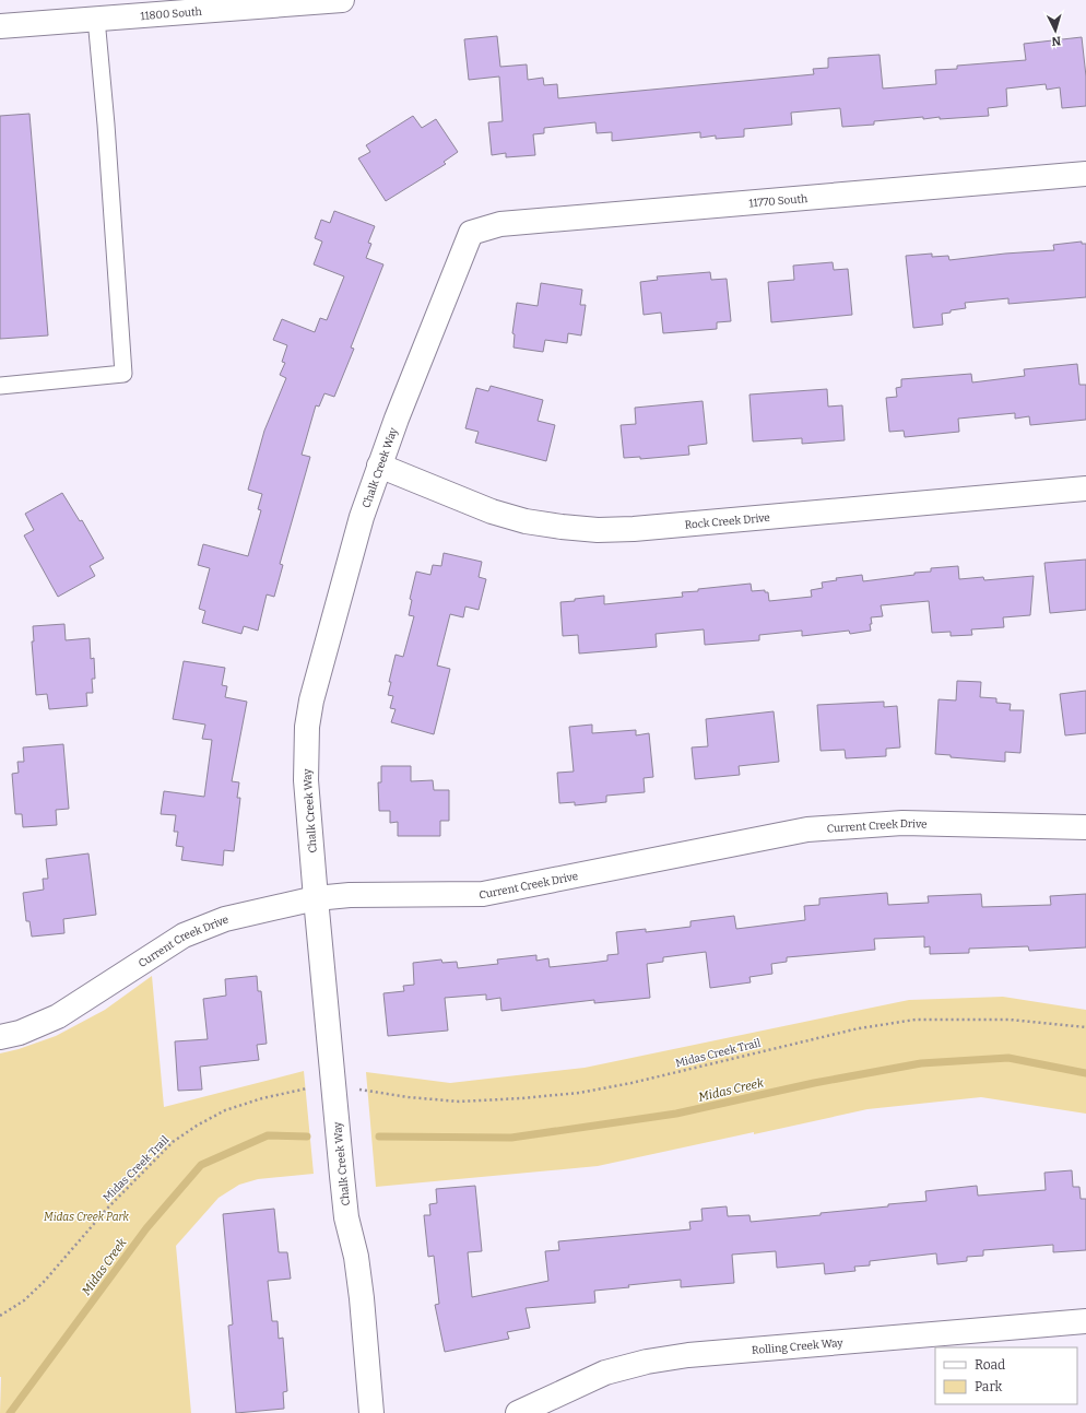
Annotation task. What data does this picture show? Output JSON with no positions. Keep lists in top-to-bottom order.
{
  "streets": {
    "street": [
      "11800 South",
      "11770 South",
      "Chalk Creek Way",
      "Rock Creek Drive",
      "Current Creek Drive",
      "Rolling Creek Way"
    ],
    "path": ["Midas Creek Trail"]
  },
  "crossings": [
    ["11770 South", "Chalk Creek Way"],
    ["Chalk Creek Way", "Rock Creek Drive"],
    ["Chalk Creek Way", "Current Creek Drive"],
    ["Chalk Creek Way", "Midas Creek Trail"]
  ],
  "water": ["Midas Creek"],
  "parks": ["Midas Creek Park"],
  "legend": ["Road", "Park"],
  "north": "bottom"
}
